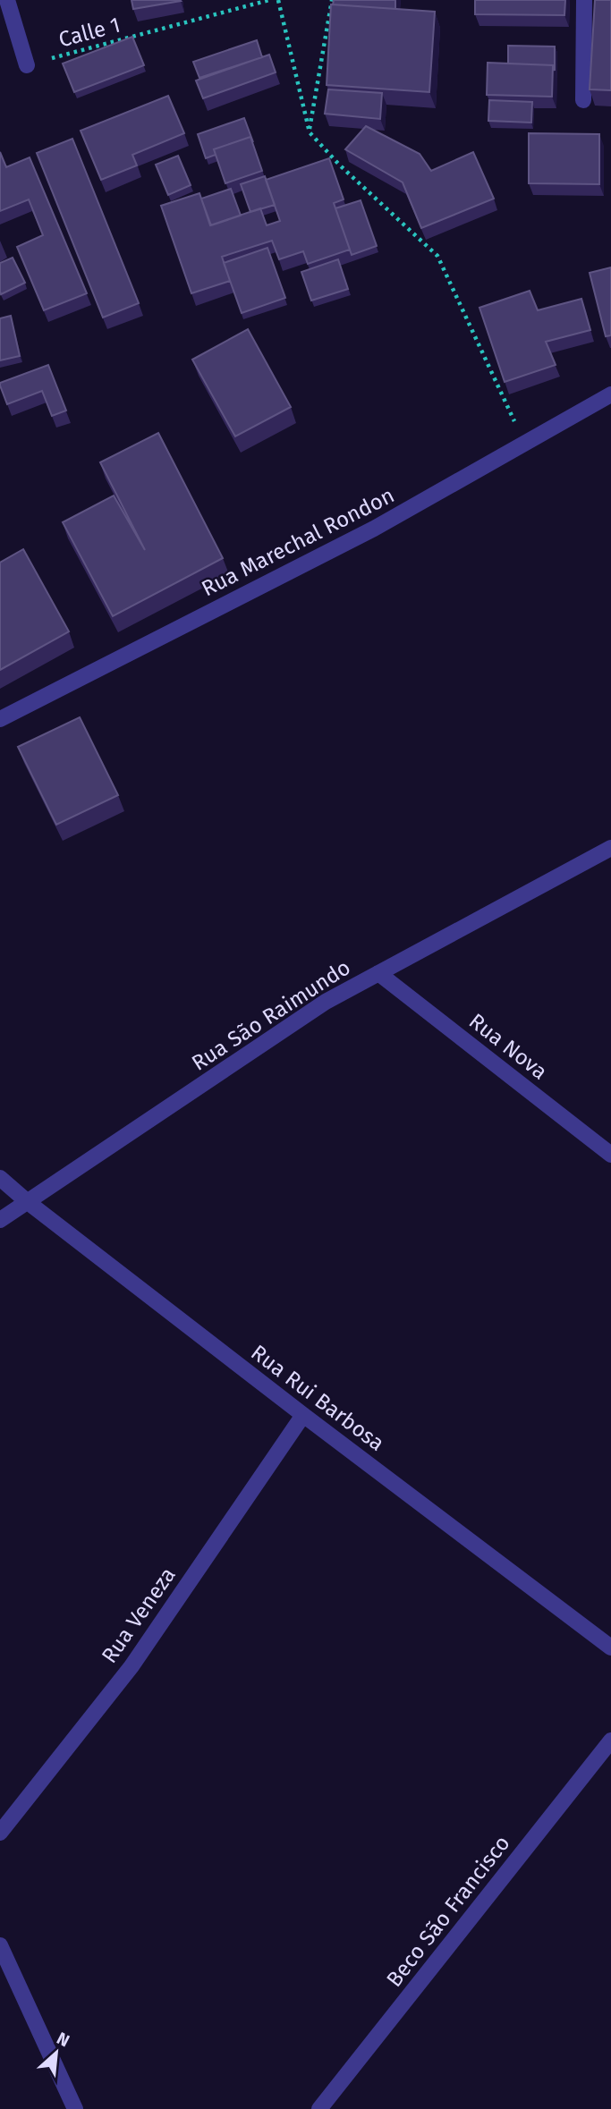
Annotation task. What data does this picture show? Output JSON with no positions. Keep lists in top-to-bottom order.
{
  "streets": {
    "street": [
      "Rua Marechal Rondon",
      "Rua São Raimundo",
      "Rua Nova",
      "Rua Rui Barbosa",
      "Rua Veneza",
      "Beco São Francisco"
    ],
    "path": ["Calle 1"]
  },
  "crossings": [
    ["Rua São Raimundo", "Rua Nova"],
    ["Rua São Raimundo", "Rua Rui Barbosa"],
    ["Rua Rui Barbosa", "Rua Veneza"]
  ],
  "north": "top right"
}
